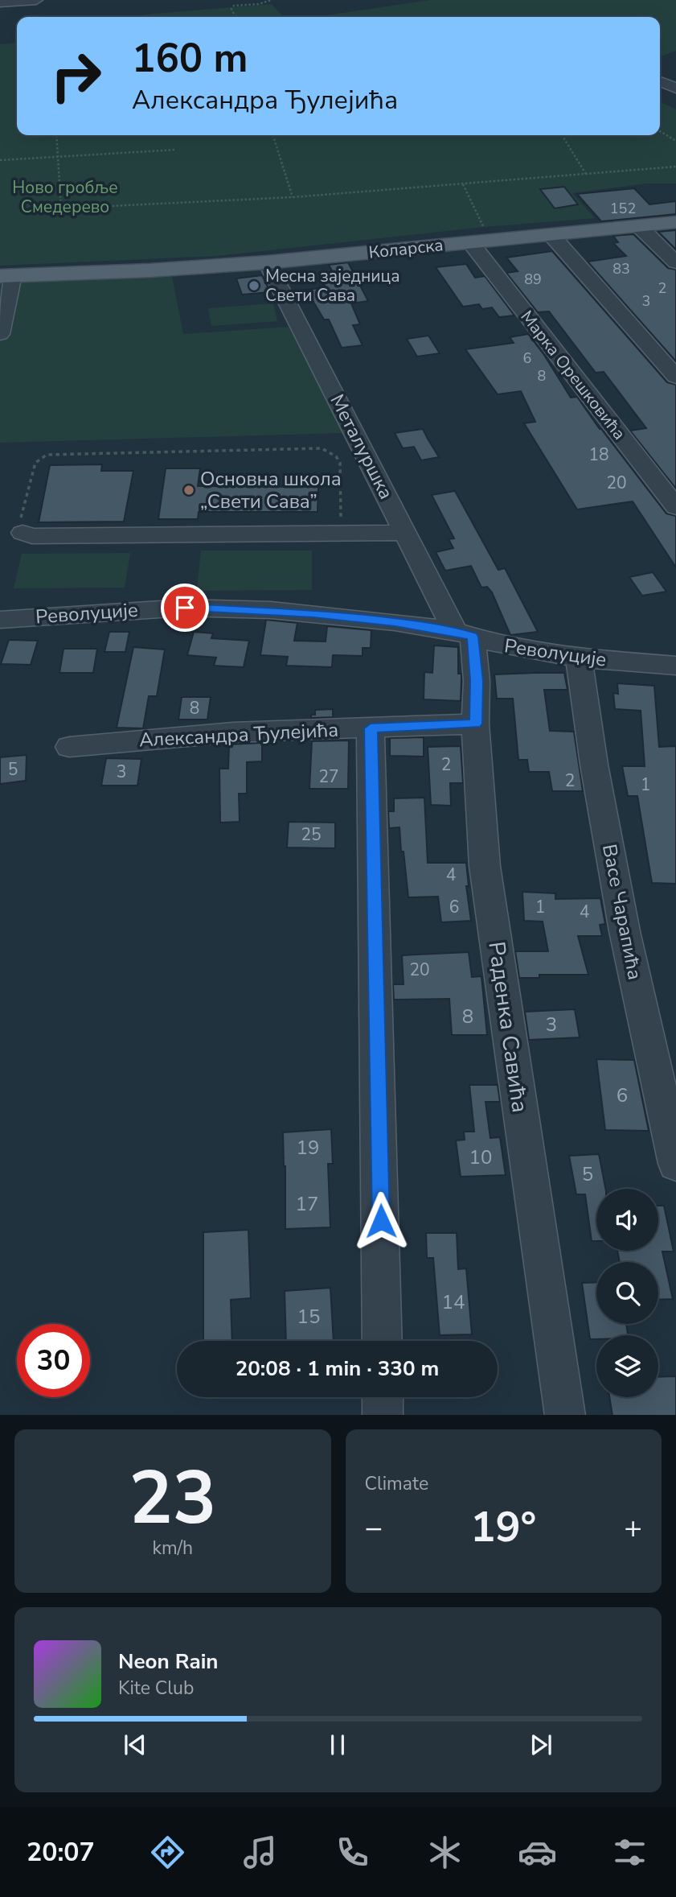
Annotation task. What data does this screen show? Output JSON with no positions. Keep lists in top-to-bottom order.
{
  "streets": {
    "main road": ["Коларска"],
    "street": [
      "Марка Орешковића",
      "Металуршка",
      "Револуције",
      "Александра Ђулејића",
      "Васе Чарапића",
      "Раденка Савића"
    ]
  },
  "crossings": [
    ["Коларска", "Марка Орешковића"],
    ["Коларска", "Металуршка"],
    ["Металуршка", "Револуције"],
    ["Металуршка", "Раденка Савића"],
    ["Револуције", "Васе Чарапића"],
    ["Револуције", "Раденка Савића"],
    ["Александра Ђулејића", "Раденка Савића"]
  ],
  "parks": ["Ново гробље Смедерево"],
  "places": ["Месна заједница Свети Сава", "Основна школа „Свети Сава”"],
  "house_numbers": [
    "152",
    "83",
    "89",
    "2",
    "3",
    "6",
    "8",
    "18",
    "20",
    "8",
    "2",
    "5",
    "3",
    "27",
    "2",
    "1",
    "25",
    "4",
    "6",
    "1",
    "4",
    "20",
    "8",
    "3",
    "6",
    "19",
    "10",
    "5",
    "17",
    "14",
    "15"
  ],
  "page": {
    "turn": ["160 m", "Александра Ђулејића"],
    "limit": "30",
    "trip": "20:08 · 1 min · 330 m",
    "tile": [
      ["23", "km/h"],
      "Climate"
    ],
    "heat": ["−", "19°", "+"],
    "song": ["Neon Rain", "Kite Club"],
    "tabs": "20:07"
  }
}
